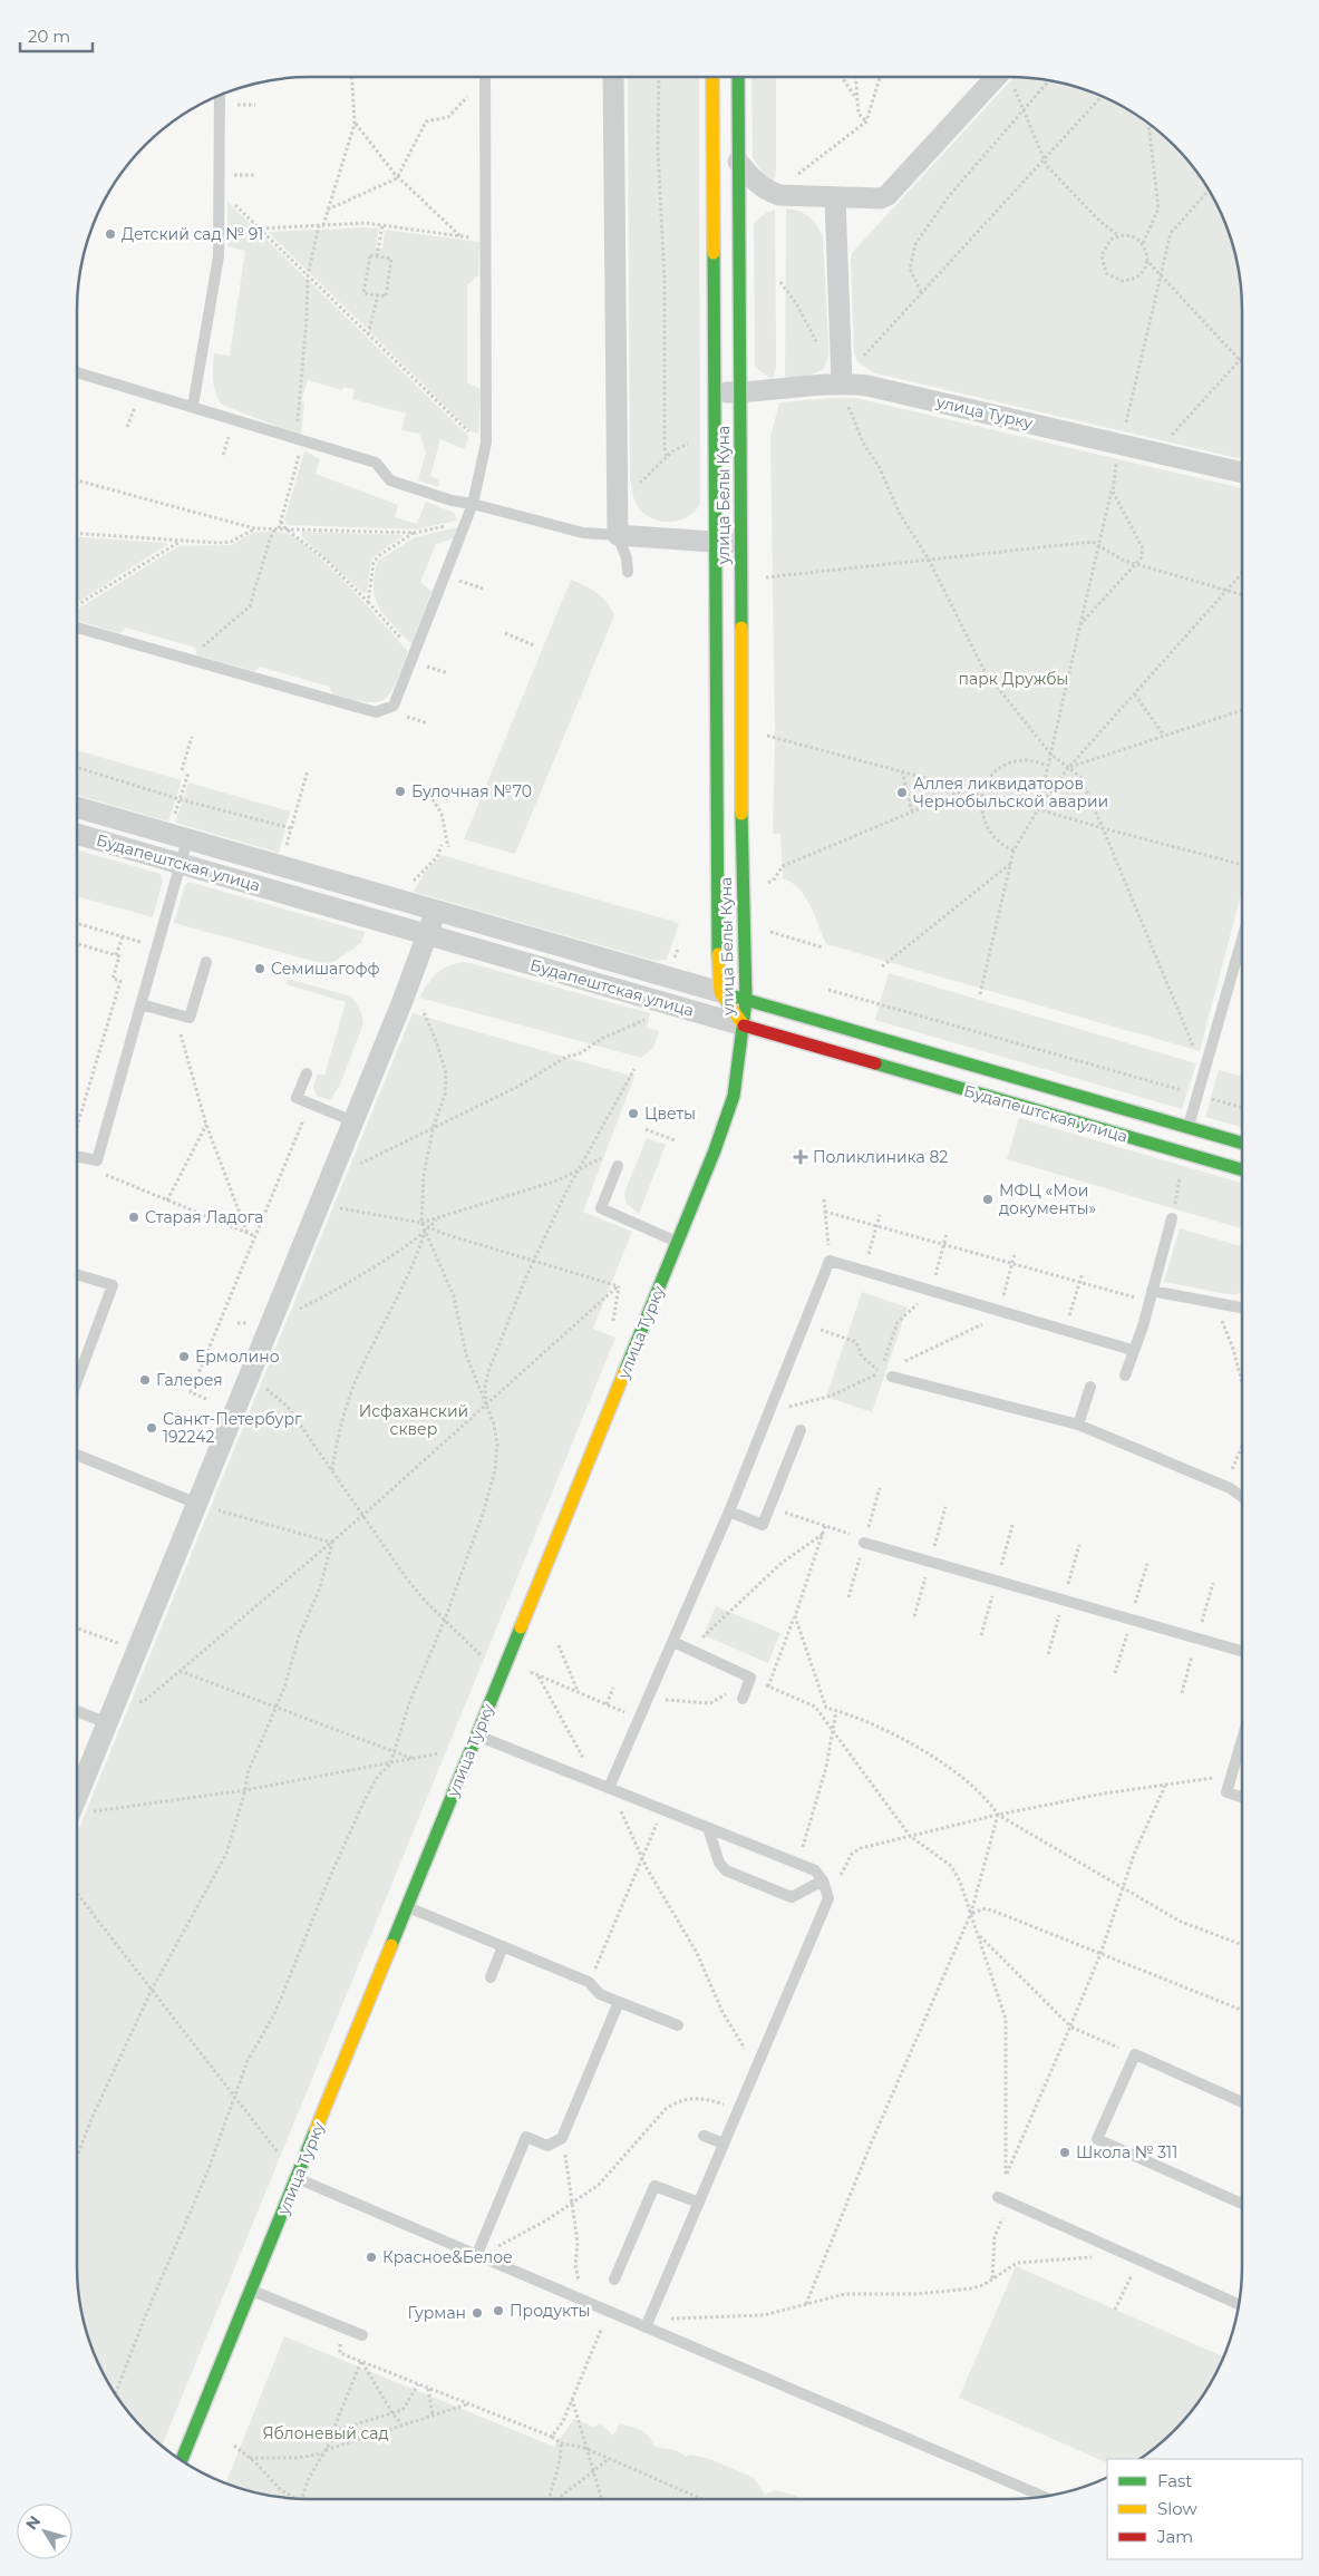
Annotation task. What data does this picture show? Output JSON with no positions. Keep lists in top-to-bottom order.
{
  "streets": {
    "street": ["улица Турку", "улица Белы Куна", "Будапештская улица"]
  },
  "crossings": [
    ["улица Турку", "улица Белы Куна"],
    ["улица Турку", "Будапештская улица"],
    ["улица Белы Куна", "Будапештская улица"]
  ],
  "parks": ["парк Дружбы", "Исфаханский сквер", "Яблоневый сад"],
  "places": {
    "other": [
      "Детский сад № 91",
      "Булочная №70",
      "Аллея ликвидаторов Чернобыльской аварии",
      "Семишагофф",
      "Цветы",
      "МФЦ «Мои документы»",
      "Старая Ладога",
      "Ермолино",
      "Галерея",
      "Санкт-Петербург 192242",
      "Школа № 311",
      "Красное&Белое",
      "Продукты",
      "Гурман"
    ],
    "health": ["Поликлиника 82"]
  },
  "legend": ["Fast", "Slow", "Jam"],
  "scale_bar": "20 m",
  "north": "top left"
}
